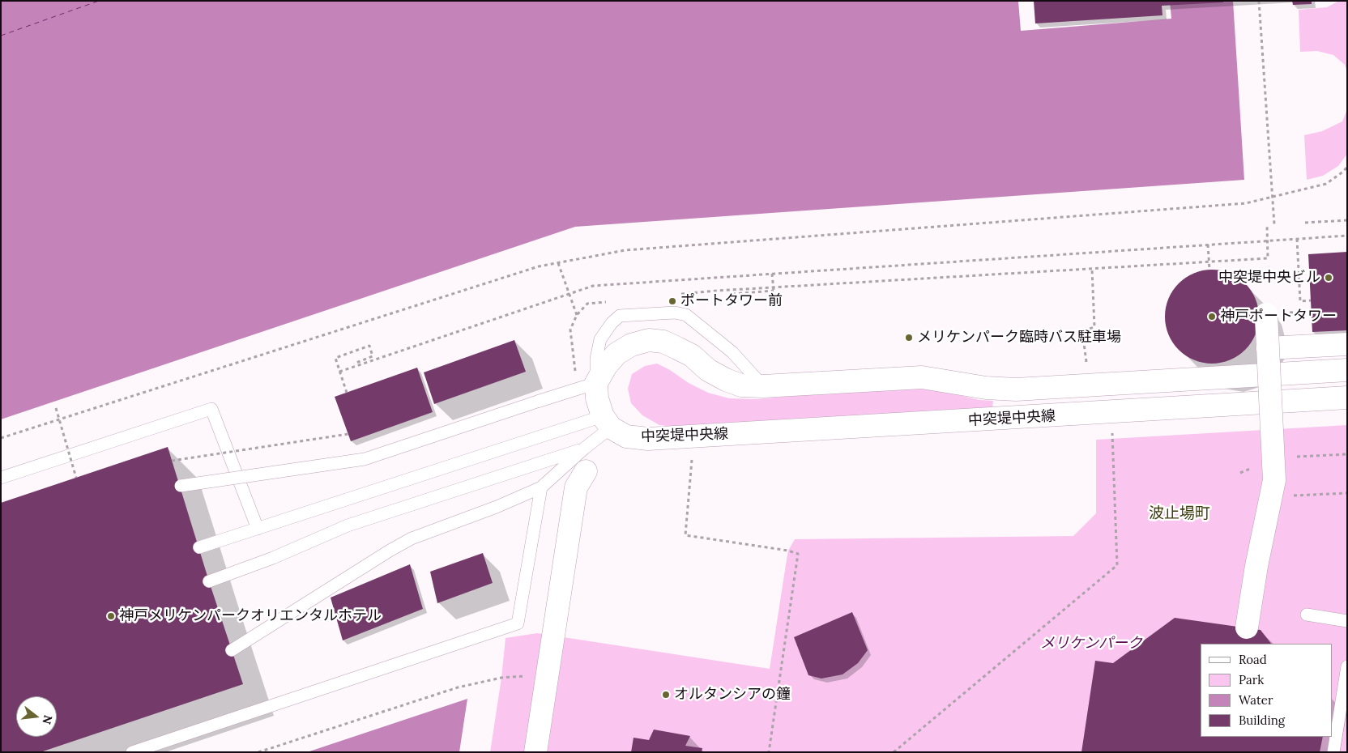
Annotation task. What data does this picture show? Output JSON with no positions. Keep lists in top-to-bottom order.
{
  "streets": {
    "street": ["中突堤中央線"]
  },
  "districts": ["波止場町"],
  "parks": ["メリケンパーク"],
  "places": [
    "中突堤中央ビル",
    "ポートタワー前",
    "神戸ポートタワー",
    "メリケンパーク臨時バス駐車場",
    "神戸メリケンパークオリエンタルホテル",
    "オルタンシアの鐘"
  ],
  "legend": [
    "Road",
    "Park",
    "Water",
    "Building"
  ],
  "north": "right"
}
